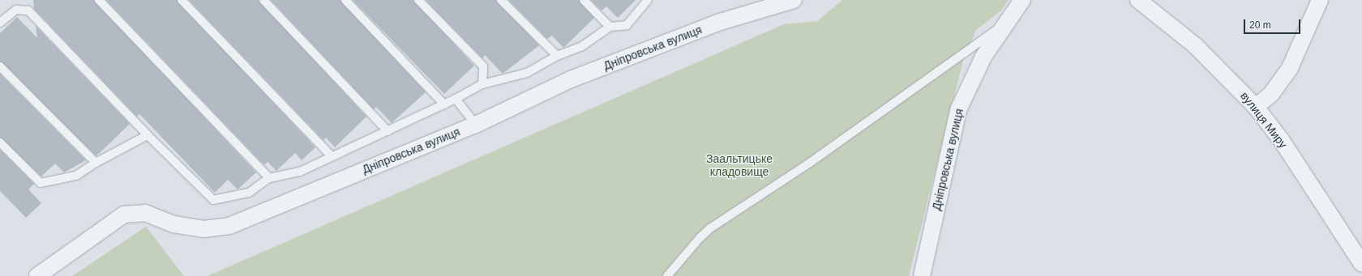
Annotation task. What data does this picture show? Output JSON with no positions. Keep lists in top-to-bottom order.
{
  "streets": {
    "street": ["Дніпровська вулиця", "вулиця Миру"]
  },
  "parks": ["Заальтицьке кладовище"],
  "scale_bar": "20 m"
}
